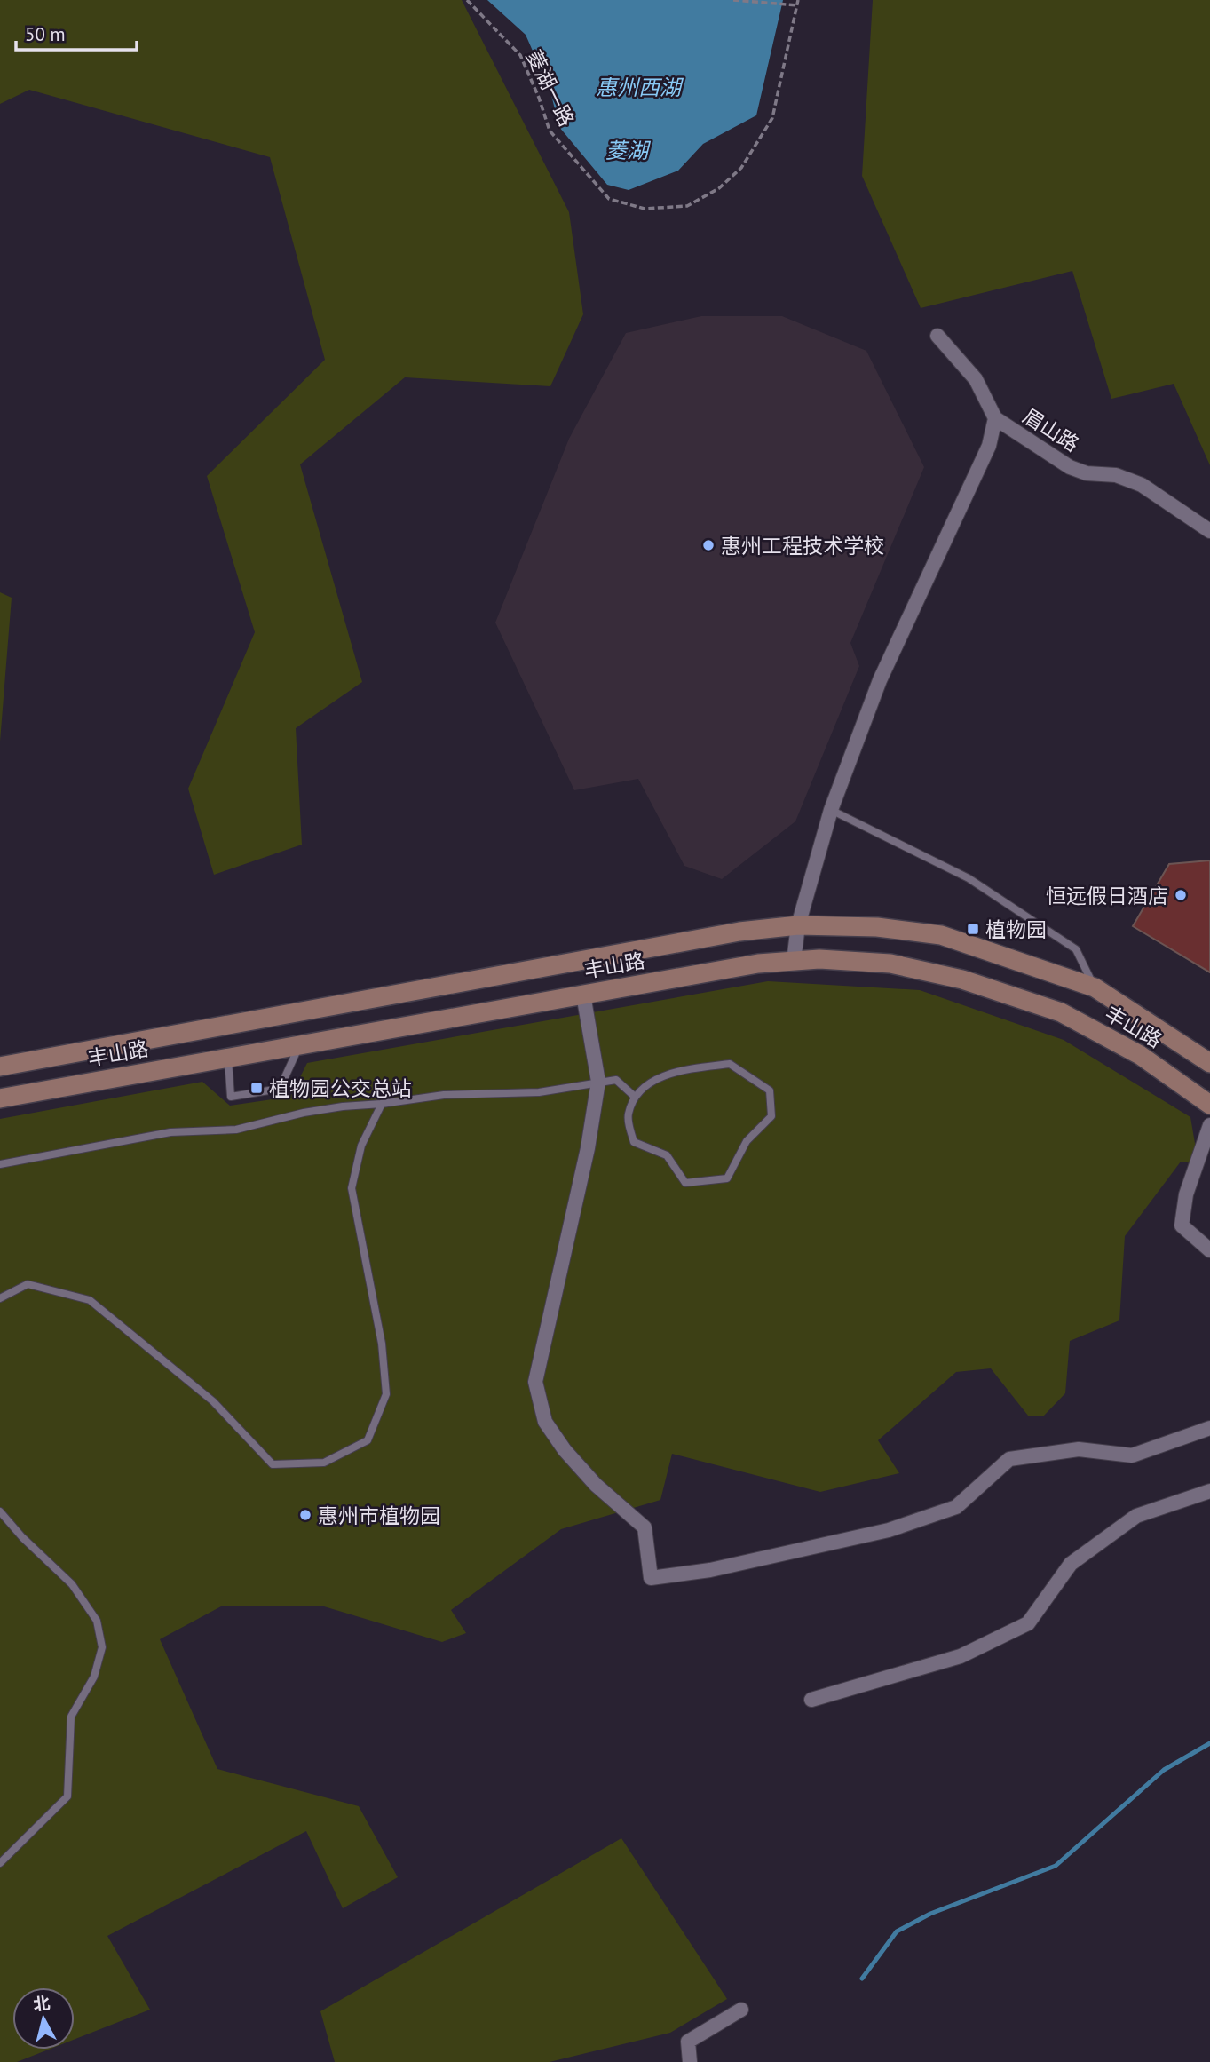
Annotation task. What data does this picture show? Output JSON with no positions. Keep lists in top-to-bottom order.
{
  "streets": {
    "main road": ["丰山路"],
    "street": ["眉山路"],
    "path": ["菱湖一路"]
  },
  "water": ["惠州西湖", "菱湖"],
  "places": {
    "other": ["惠州工程技术学校", "恒远假日酒店", "惠州市植物园"],
    "transit": ["植物园", "植物园公交总站"]
  },
  "scale_bar": "50 m",
  "north": "top"
}
